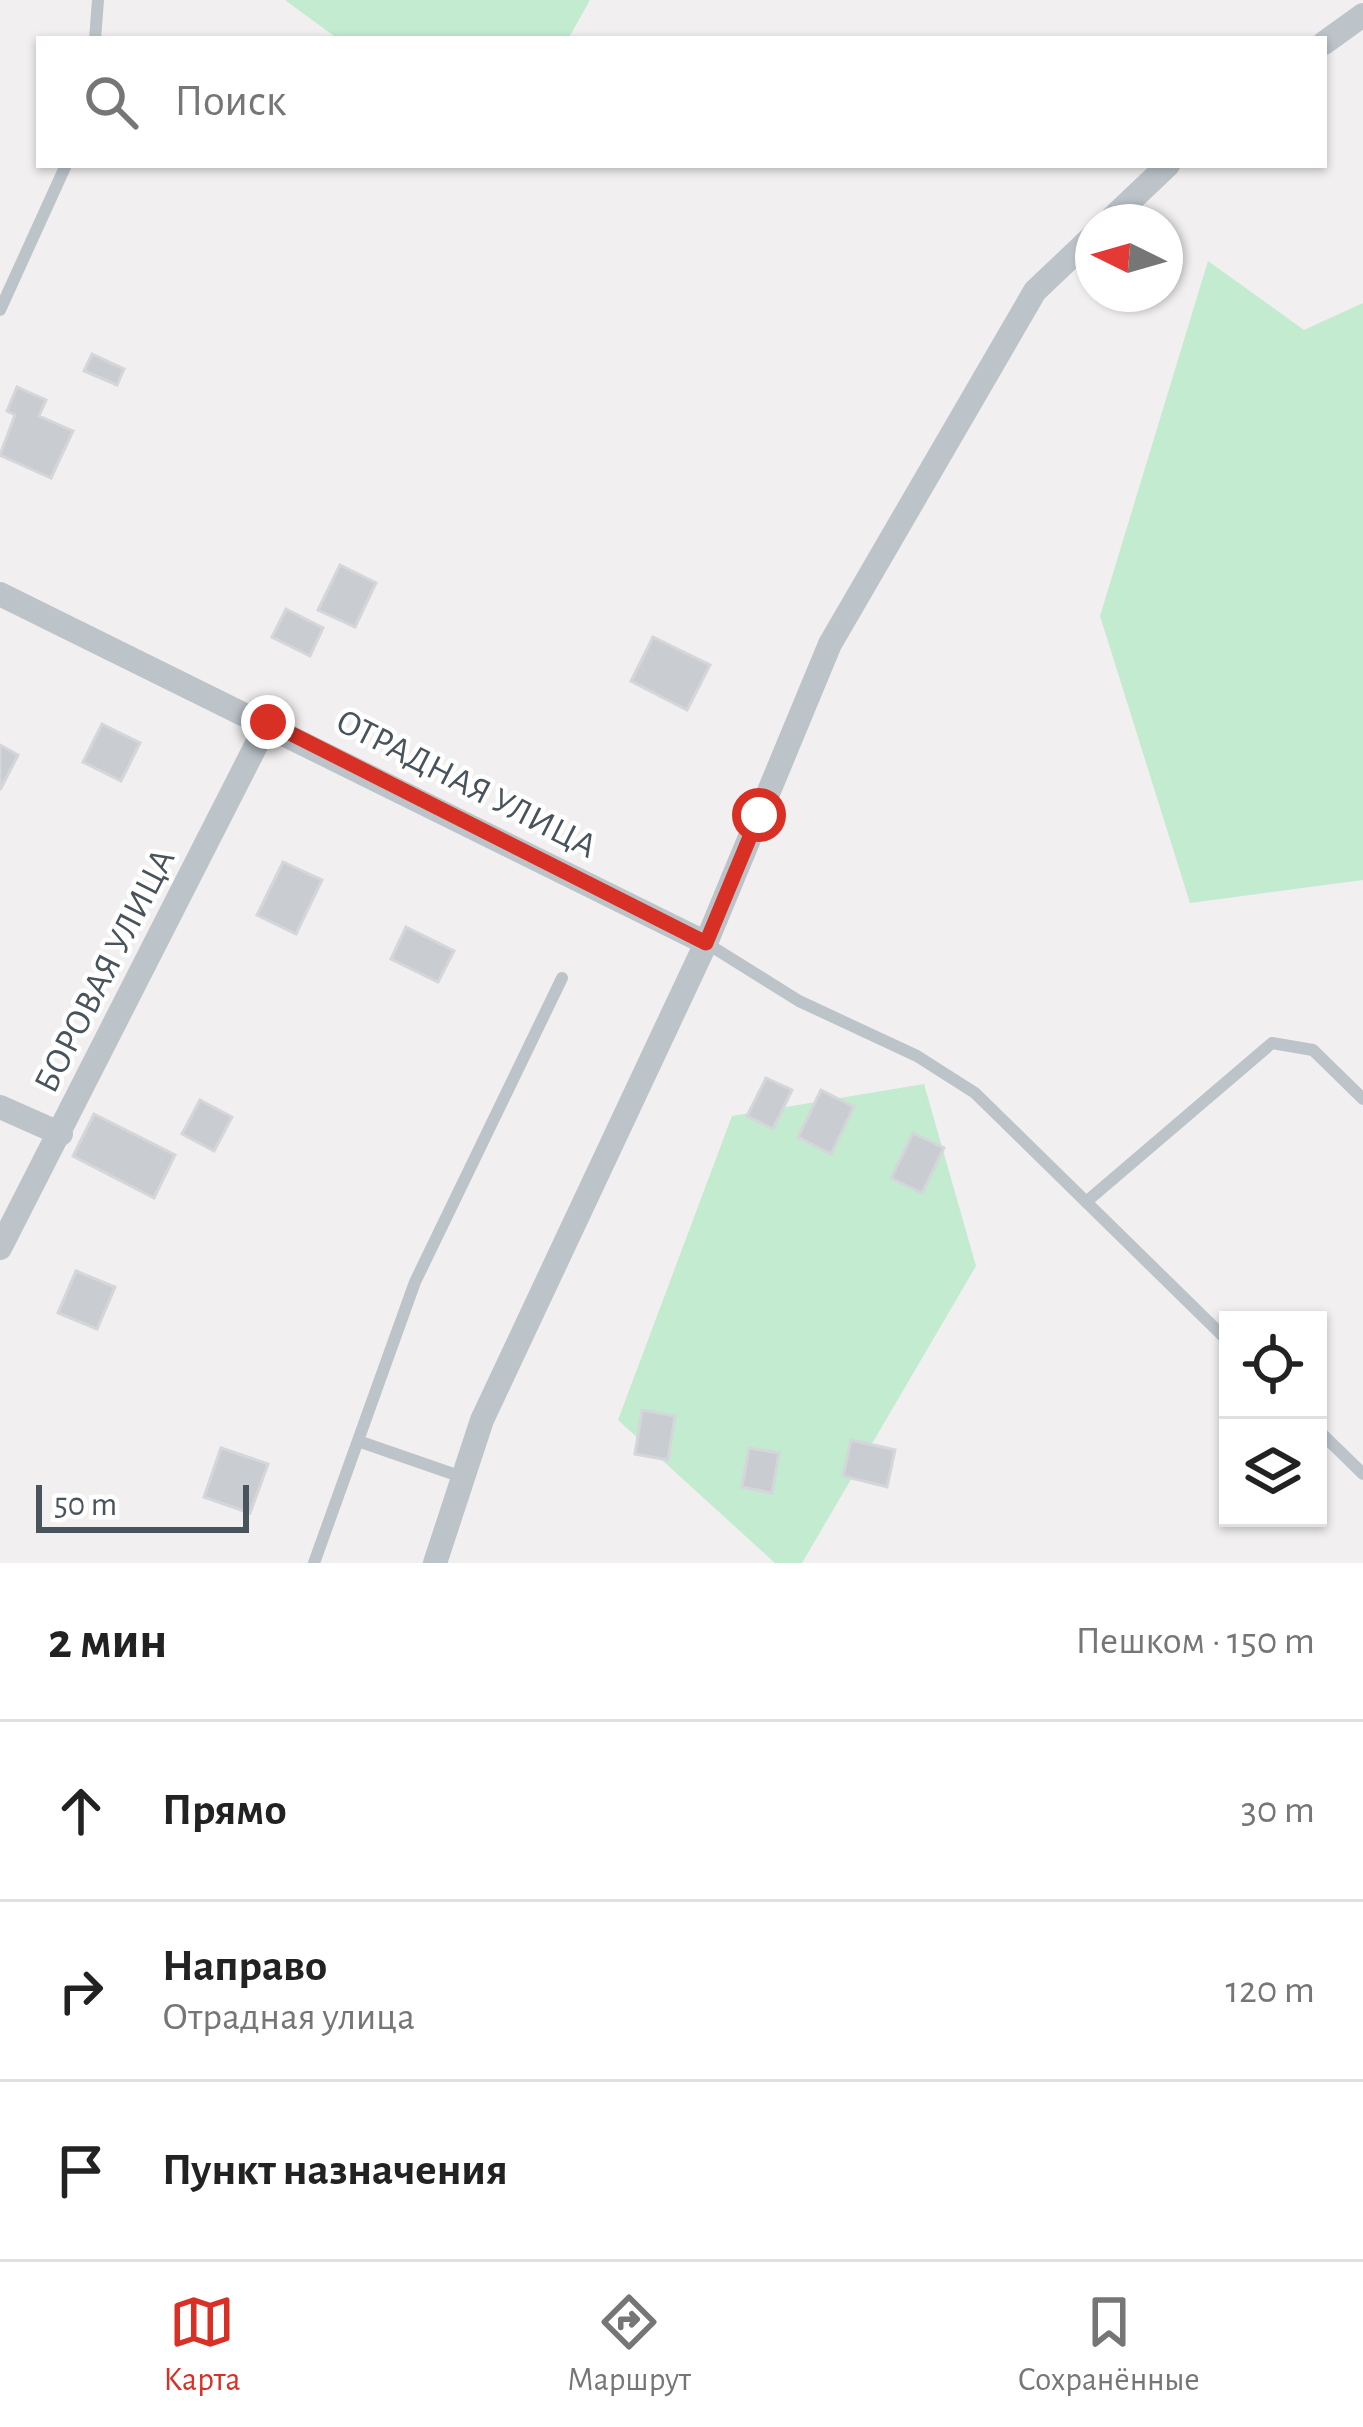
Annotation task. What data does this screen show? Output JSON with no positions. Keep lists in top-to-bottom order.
{
  "streets": {
    "street": ["ОТРАДНАЯ УЛИЦА", "БОРОВАЯ УЛИЦА"]
  },
  "crossings": [
    ["ОТРАДНАЯ УЛИЦА", "БОРОВАЯ УЛИЦА"]
  ],
  "scale_bar": "50 m",
  "north": "left",
  "page": {
    "search": "Поиск",
    "scale": "50 m",
    "heading": ["2 мин", "Пешком · 150 m"],
    "list": [
      ["Прямо", "30 m"],
      ["Направо", "Отрадная улица", "120 m"],
      "Пункт назначения"
    ],
    "nav": ["Карта", "Маршрут", "Сохранённые"]
  }
}
